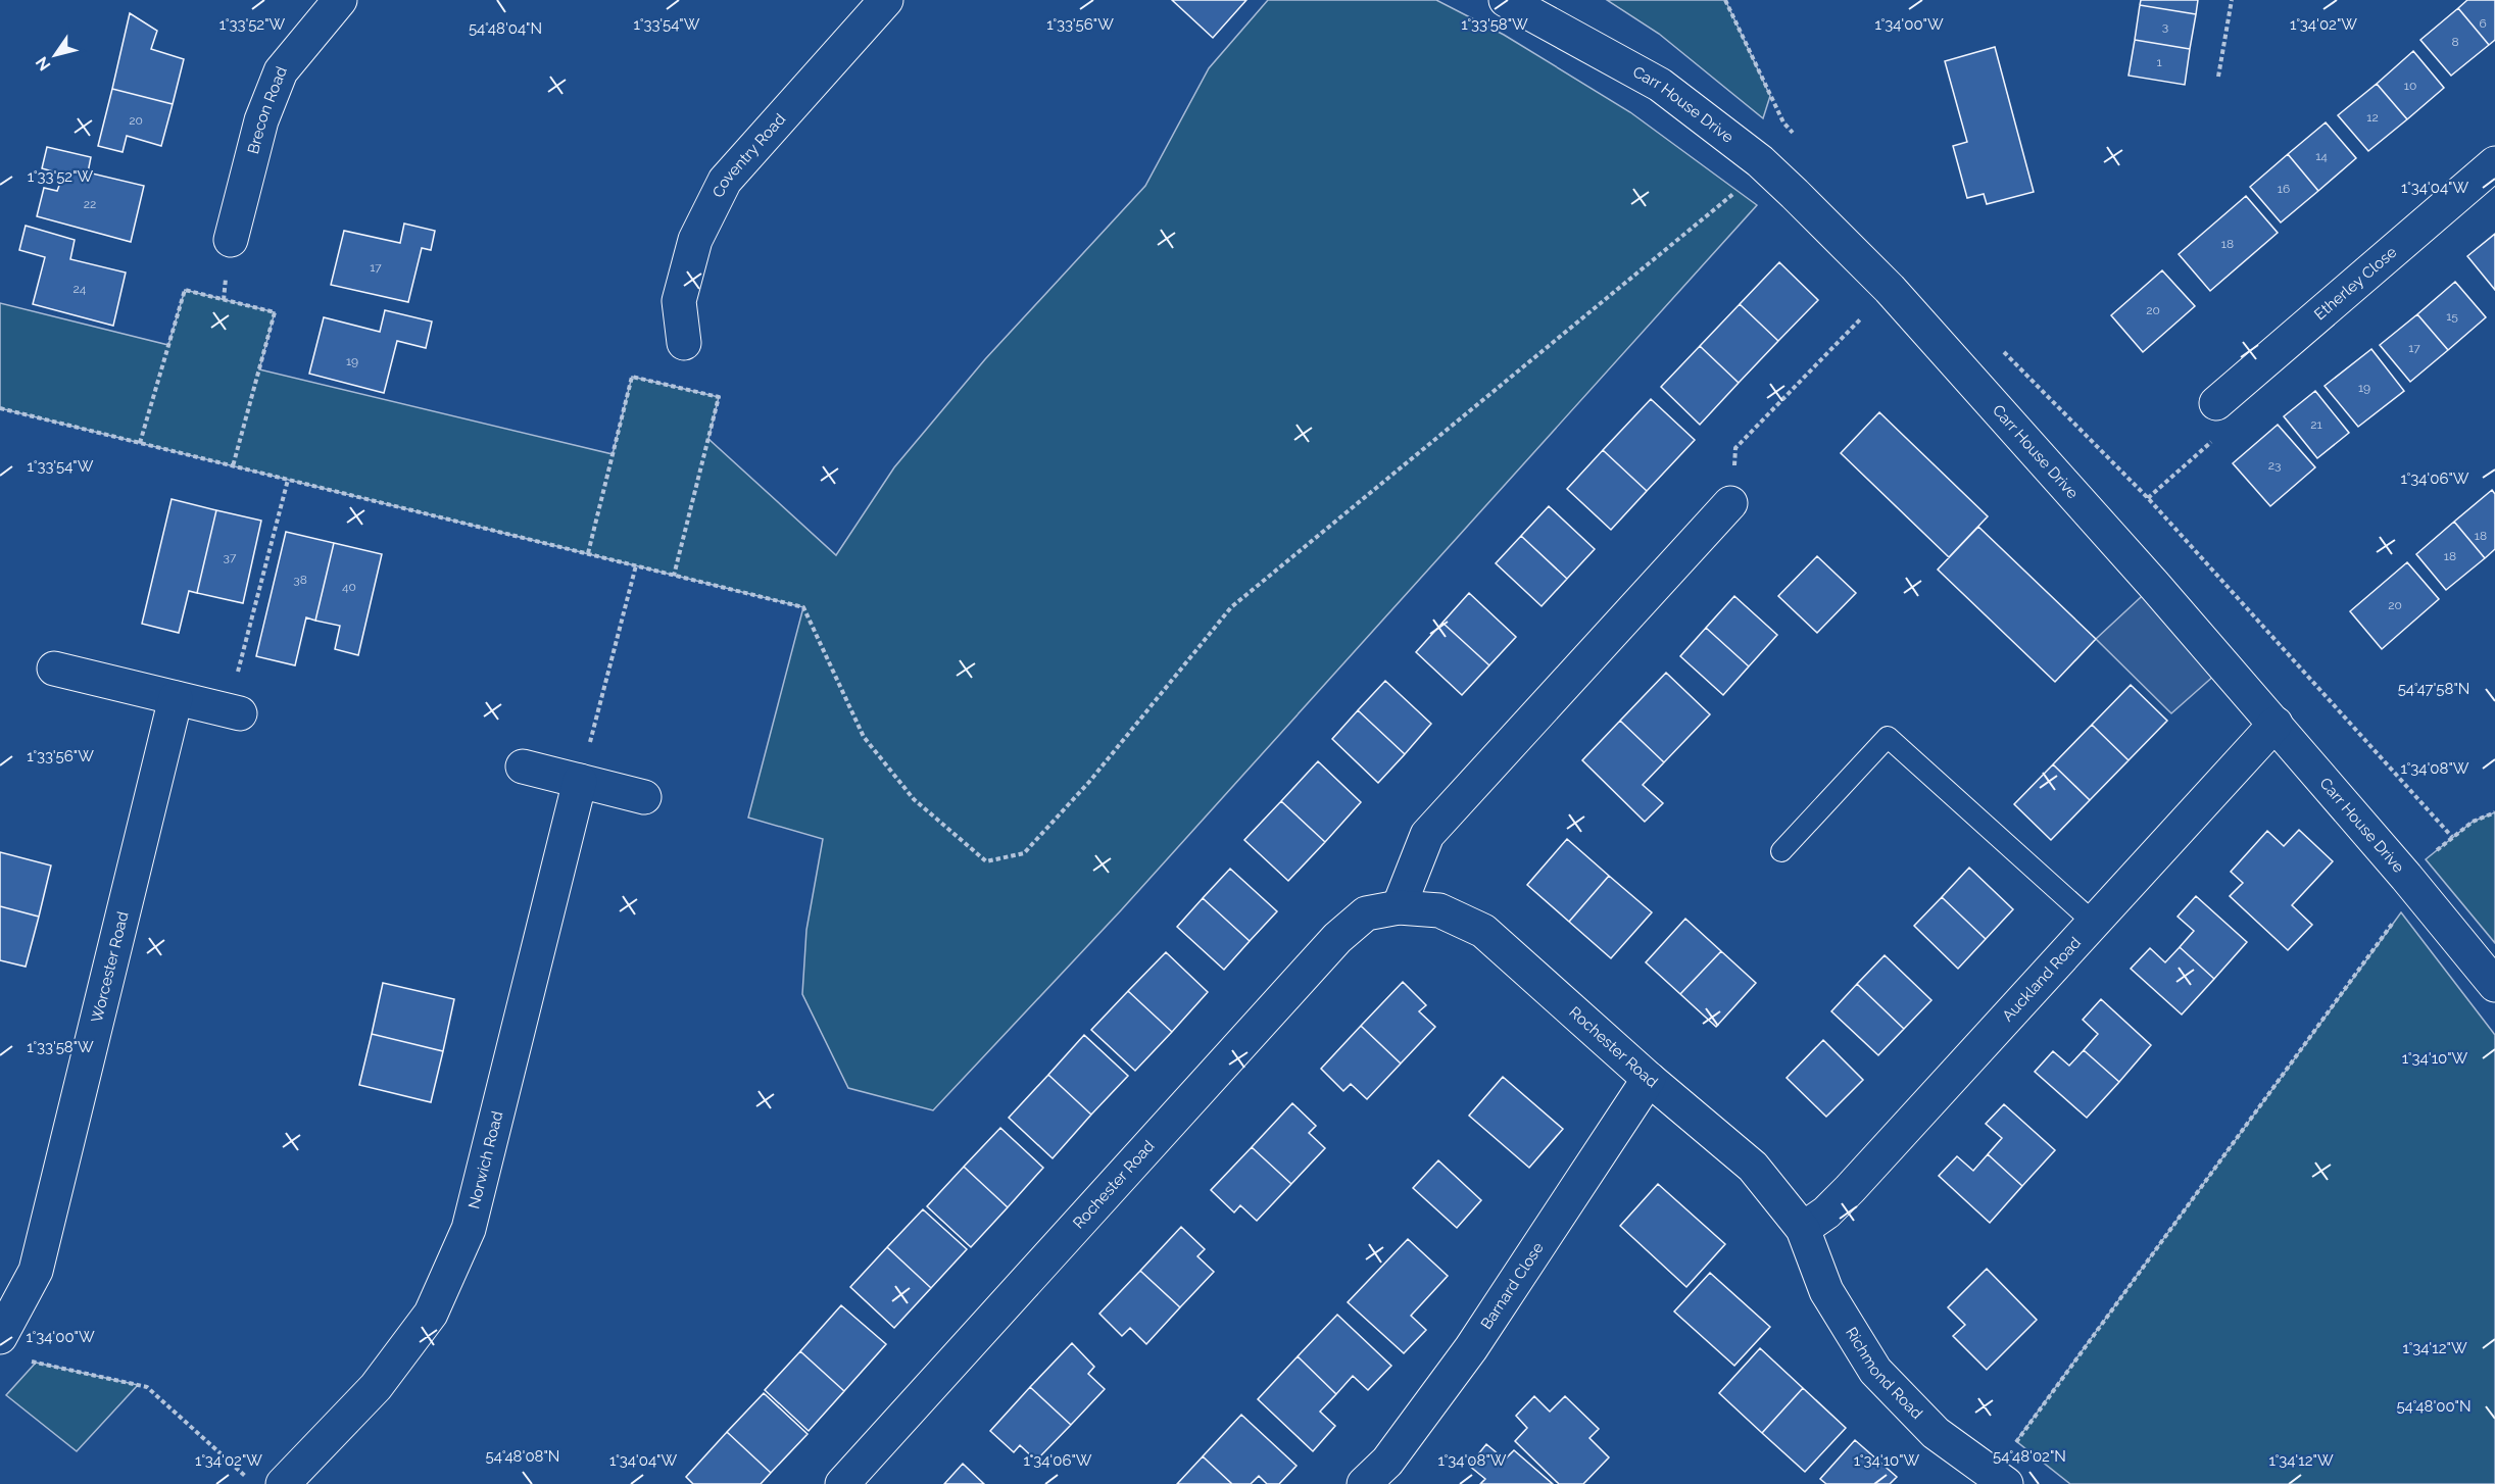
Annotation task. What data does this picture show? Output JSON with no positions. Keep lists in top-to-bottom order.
{
  "streets": {
    "street": [
      "Carr House Drive",
      "Brecon Road",
      "Coventry Road",
      "Etherley Close",
      "Worcester Road",
      "Auckland Road",
      "Rochester Road",
      "Norwich Road",
      "Barnard Close",
      "Richmond Road"
    ]
  },
  "crossings": [
    ["Carr House Drive", "Auckland Road"],
    ["Auckland Road", "Rochester Road"],
    ["Auckland Road", "Richmond Road"],
    ["Rochester Road", "Barnard Close"],
    ["Rochester Road", "Richmond Road"]
  ],
  "house_numbers": [
    "6",
    "3",
    "8",
    "1",
    "10",
    "12",
    "20",
    "14",
    "16",
    "22",
    "18",
    "17",
    "24",
    "20",
    "15",
    "17",
    "19",
    "19",
    "21",
    "23",
    "18",
    "18",
    "37",
    "38",
    "40",
    "20"
  ],
  "north": "bottom left",
  "coordinates": [
    "1°33'56\"W",
    "1°33'52\"W",
    "1°33'54\"W",
    "1°33'58\"W",
    "1°34'00\"W",
    "1°34'02\"W",
    "54°48'04\"N",
    "1°34'04\"W",
    "1°34'06\"W",
    "54°47'58\"N",
    "1°34'08\"W",
    "1°34'10\"W",
    "1°34'12\"W",
    "54°48'00\"N",
    "54°48'08\"N",
    "54°48'02\"N"
  ]
}
